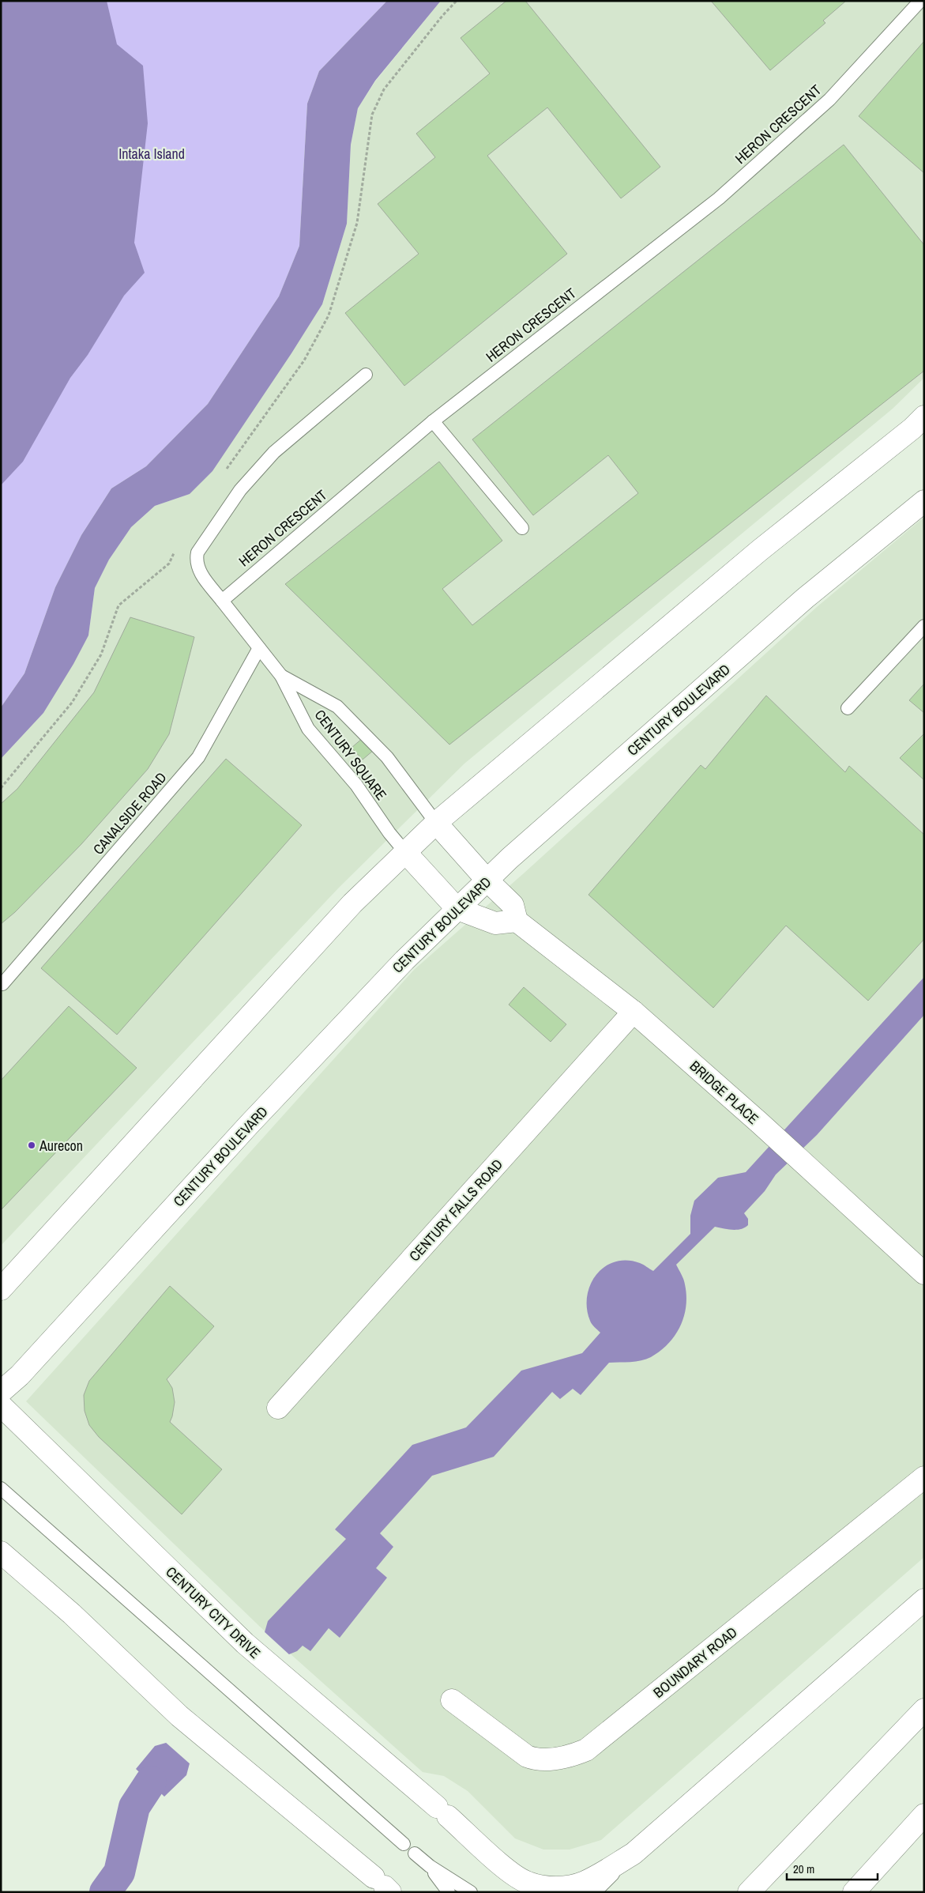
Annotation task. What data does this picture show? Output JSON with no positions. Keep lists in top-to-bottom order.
{
  "streets": {
    "main road": [
      "CENTURY BOULEVARD",
      "BRIDGE PLACE",
      "CENTURY FALLS ROAD",
      "CENTURY CITY DRIVE",
      "BOUNDARY ROAD"
    ],
    "lane": ["HERON CRESCENT", "CENTURY SQUARE", "CANALSIDE ROAD"]
  },
  "crossings": [
    ["BRIDGE PLACE", "CENTURY FALLS ROAD"]
  ],
  "parks": ["Intaka Island"],
  "places": ["Aurecon"],
  "scale_bar": "20 m"
}
